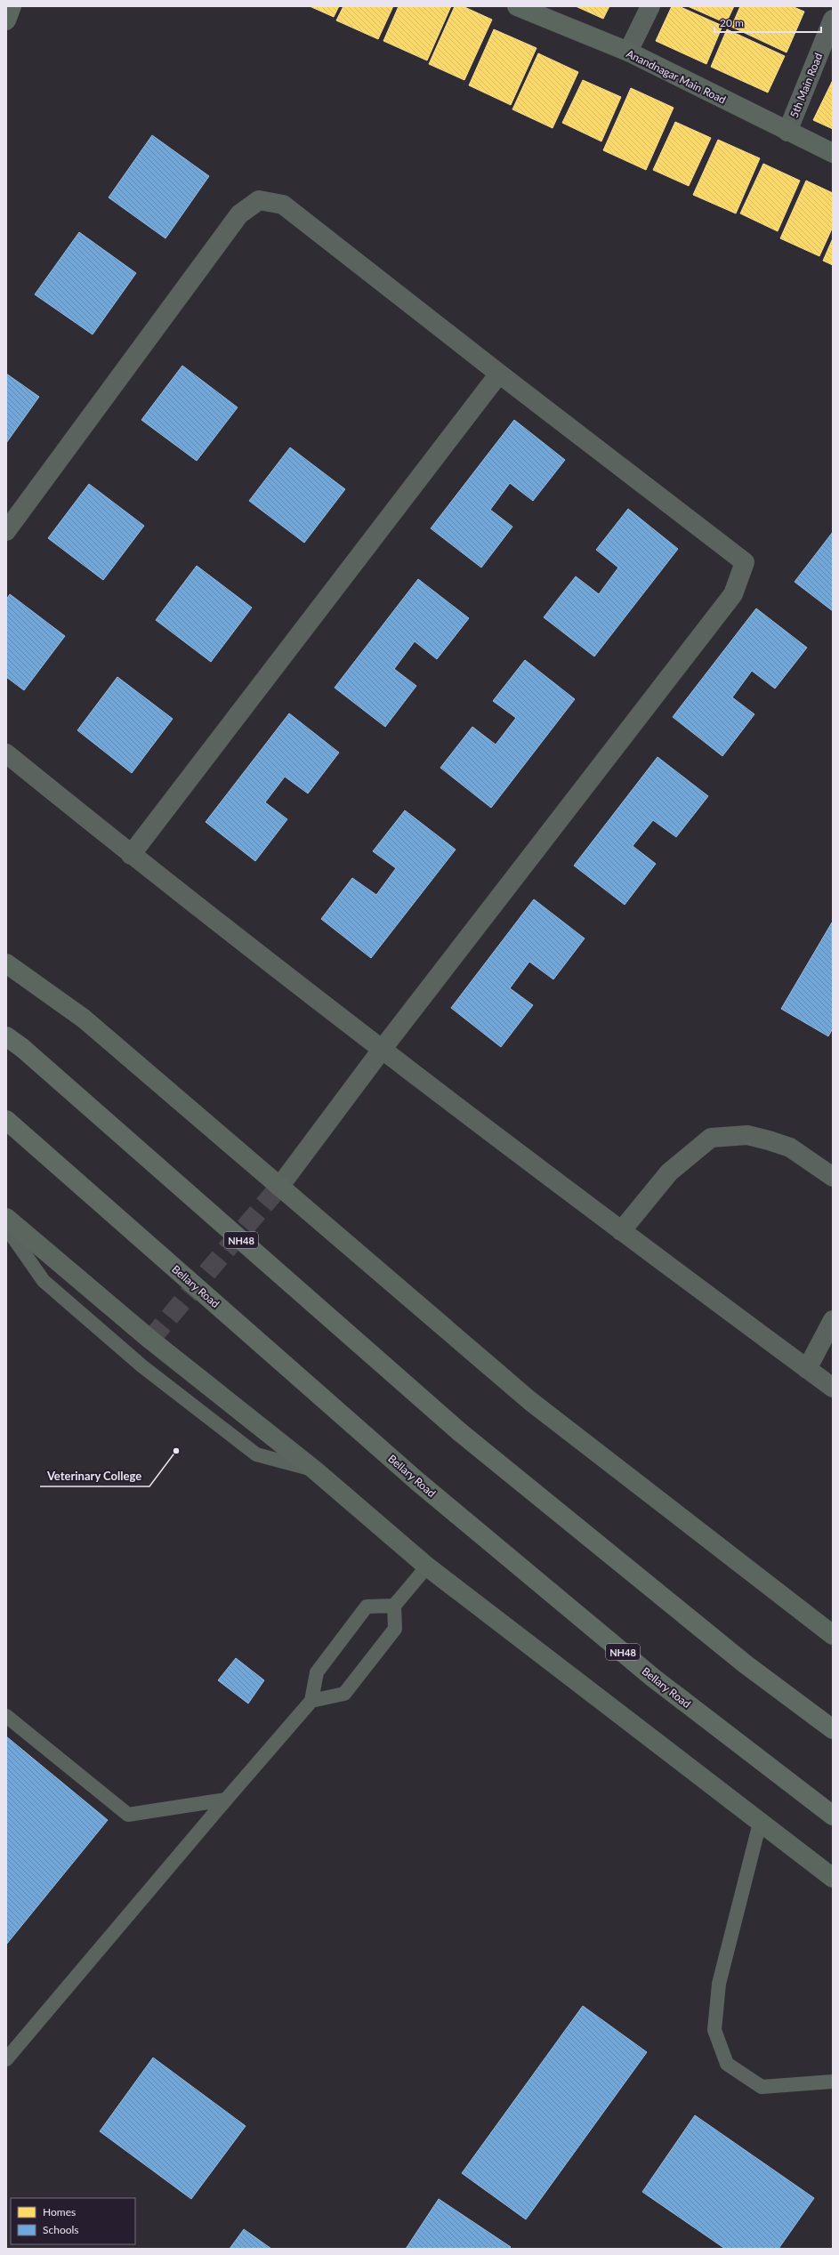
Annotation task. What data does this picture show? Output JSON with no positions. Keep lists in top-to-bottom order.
{
  "streets": {
    "highway": ["NH48", "Bellary Road"],
    "street": ["Anandnagar Main Road", "5th Main Road"]
  },
  "crossings": [
    ["Anandnagar Main Road", "5th Main Road"]
  ],
  "places": ["Veterinary College"],
  "legend": ["Homes", "Schools"],
  "scale_bar": "20 m"
}
